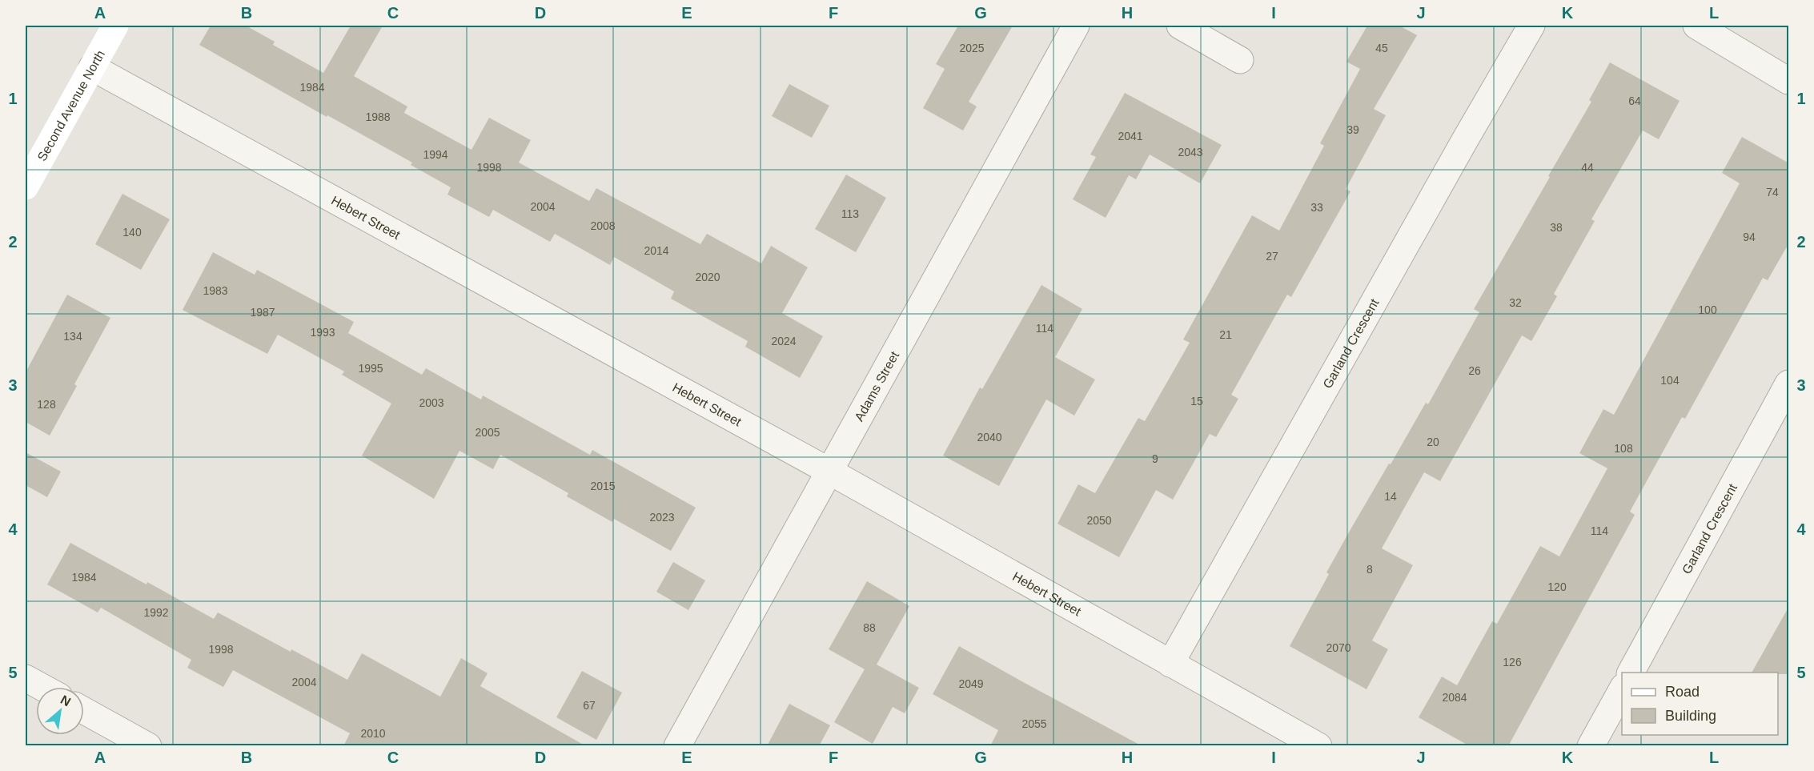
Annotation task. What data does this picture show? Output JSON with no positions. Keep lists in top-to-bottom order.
{
  "streets": {
    "main road": ["Second Avenue North"],
    "street": ["Hebert Street", "Garland Crescent", "Adams Street"]
  },
  "crossings": [
    ["Second Avenue North", "Hebert Street"],
    ["Hebert Street", "Garland Crescent"],
    ["Hebert Street", "Adams Street"]
  ],
  "house_numbers": [
    "2025",
    "45",
    "1984",
    "64",
    "1988",
    "39",
    "2041",
    "2043",
    "1994",
    "1998",
    "44",
    "74",
    "2004",
    "33",
    "113",
    "2008",
    "38",
    "140",
    "94",
    "2014",
    "27",
    "2020",
    "1983",
    "32",
    "100",
    "1987",
    "114",
    "1993",
    "21",
    "134",
    "2024",
    "1995",
    "26",
    "104",
    "15",
    "2003",
    "128",
    "2005",
    "2040",
    "20",
    "108",
    "9",
    "2015",
    "14",
    "2023",
    "2050",
    "114",
    "8",
    "1984",
    "120",
    "1992",
    "88",
    "2070",
    "1998",
    "126",
    "2004",
    "2049",
    "2084",
    "67",
    "2055",
    "2010"
  ],
  "legend": ["Road", "Building"],
  "north": "top right",
  "grid": {
    "columns": [
      "A",
      "B",
      "C",
      "D",
      "E",
      "F",
      "G",
      "H",
      "I",
      "J",
      "K",
      "L"
    ],
    "rows": [
      "1",
      "2",
      "3",
      "4",
      "5"
    ]
  }
}
